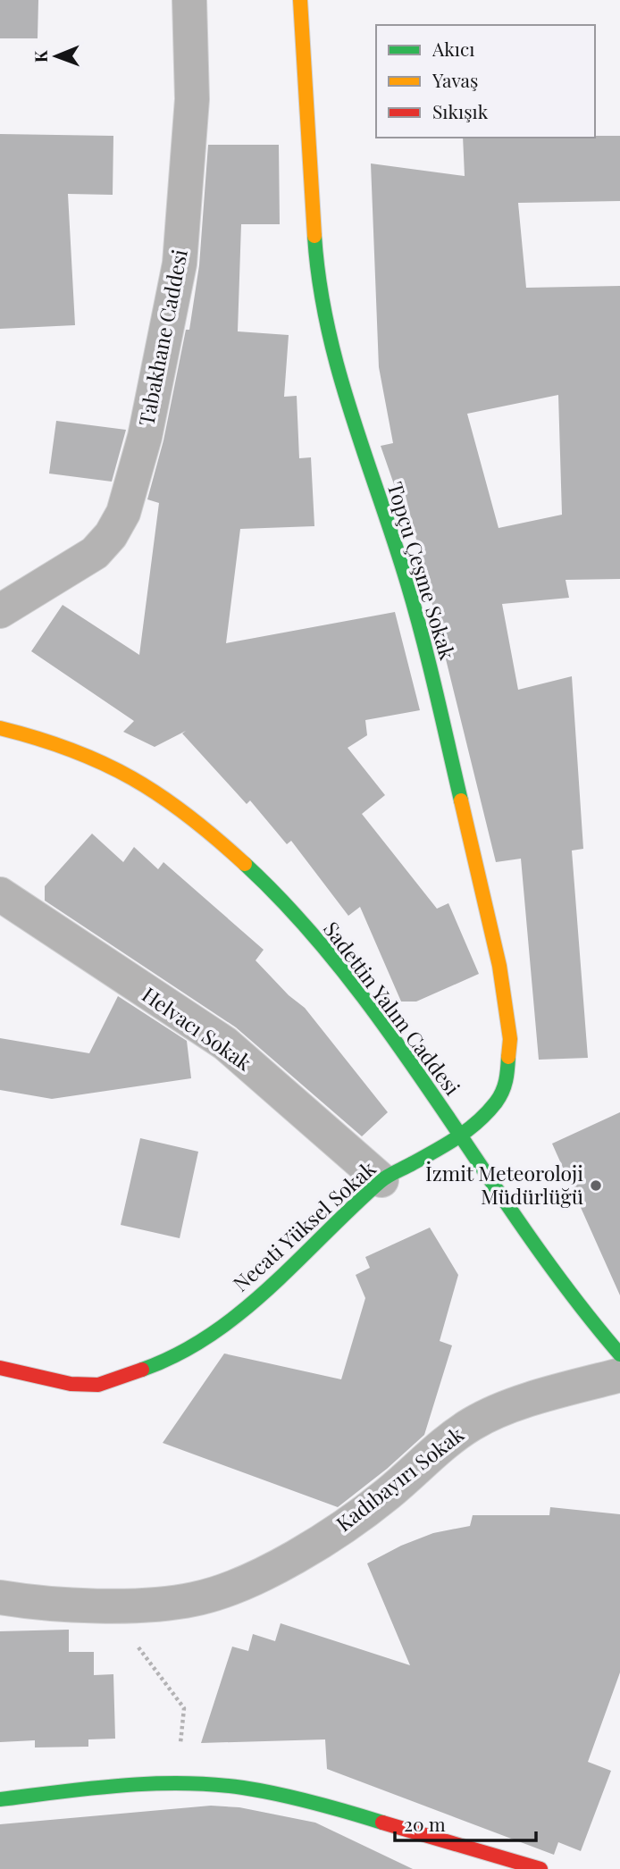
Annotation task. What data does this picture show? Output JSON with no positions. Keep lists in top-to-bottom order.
{
  "streets": {
    "street": [
      "Tabakhane Caddesi",
      "Topçu Çeşme Sokak",
      "Sadettin Yalım Caddesi",
      "Helvacı Sokak",
      "Necati Yüksel Sokak",
      "Kadıbayırı Sokak"
    ]
  },
  "crossings": [
    ["Topçu Çeşme Sokak", "Sadettin Yalım Caddesi"],
    ["Topçu Çeşme Sokak", "Necati Yüksel Sokak"],
    ["Sadettin Yalım Caddesi", "Necati Yüksel Sokak"],
    ["Helvacı Sokak", "Necati Yüksel Sokak"]
  ],
  "places": ["İzmit Meteoroloji Müdürlüğü"],
  "legend": ["Akıcı", "Yavaş", "Sıkışık"],
  "scale_bar": "20 m",
  "north": "left"
}
